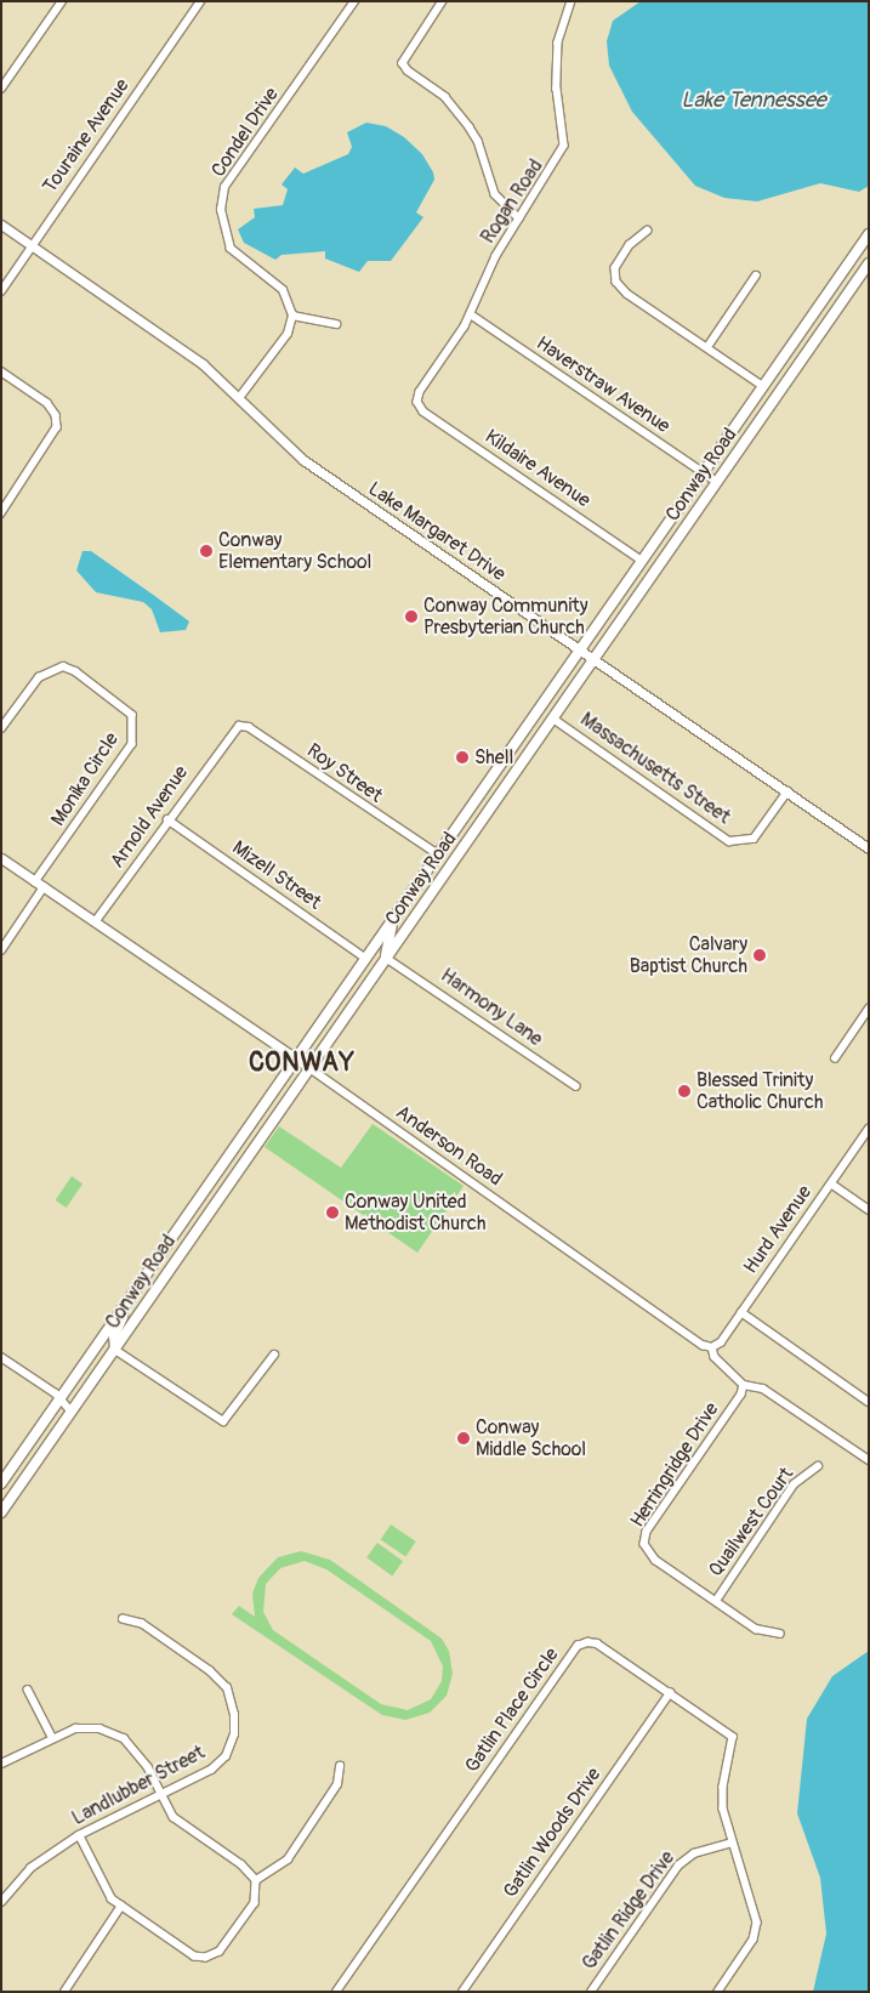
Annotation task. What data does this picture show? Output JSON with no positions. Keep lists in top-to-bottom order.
{
  "streets": {
    "main road": ["Conway Road"],
    "street": [
      "Condel Drive",
      "Touraine Avenue",
      "Rogan Road",
      "Haverstraw Avenue",
      "Kildaire Avenue",
      "Lake Margaret Drive",
      "Massachusetts Street",
      "Roy Street",
      "Monika Circle",
      "Arnold Avenue",
      "Mizell Street",
      "Harmony Lane",
      "Anderson Road",
      "Hurd Avenue",
      "Herringridge Drive",
      "Quailwest Court",
      "Gatlin Place Circle",
      "Landlubber Street",
      "Gatlin Woods Drive",
      "Gatlin Ridge Drive"
    ]
  },
  "crossings": [
    ["Touraine Avenue", "Lake Margaret Drive"],
    ["Rogan Road", "Haverstraw Avenue"],
    ["Rogan Road", "Kildaire Avenue"],
    ["Haverstraw Avenue", "Conway Road"],
    ["Kildaire Avenue", "Conway Road"],
    ["Conway Road", "Lake Margaret Drive"],
    ["Conway Road", "Massachusetts Street"],
    ["Conway Road", "Roy Street"],
    ["Conway Road", "Mizell Street"],
    ["Conway Road", "Harmony Lane"],
    ["Conway Road", "Anderson Road"],
    ["Lake Margaret Drive", "Massachusetts Street"],
    ["Roy Street", "Arnold Avenue"],
    ["Monika Circle", "Anderson Road"],
    ["Arnold Avenue", "Mizell Street"],
    ["Arnold Avenue", "Anderson Road"],
    ["Anderson Road", "Hurd Avenue"],
    ["Anderson Road", "Herringridge Drive"],
    ["Herringridge Drive", "Quailwest Court"],
    ["Gatlin Place Circle", "Gatlin Woods Drive"],
    ["Gatlin Place Circle", "Gatlin Ridge Drive"]
  ],
  "districts": ["CONWAY"],
  "water": ["Lake Tennessee"],
  "places": [
    "Conway Elementary School",
    "Conway Community Presbyterian Church",
    "Shell",
    "Calvary Baptist Church",
    "Blessed Trinity Catholic Church",
    "Conway United Methodist Church",
    "Conway Middle School"
  ]
}
